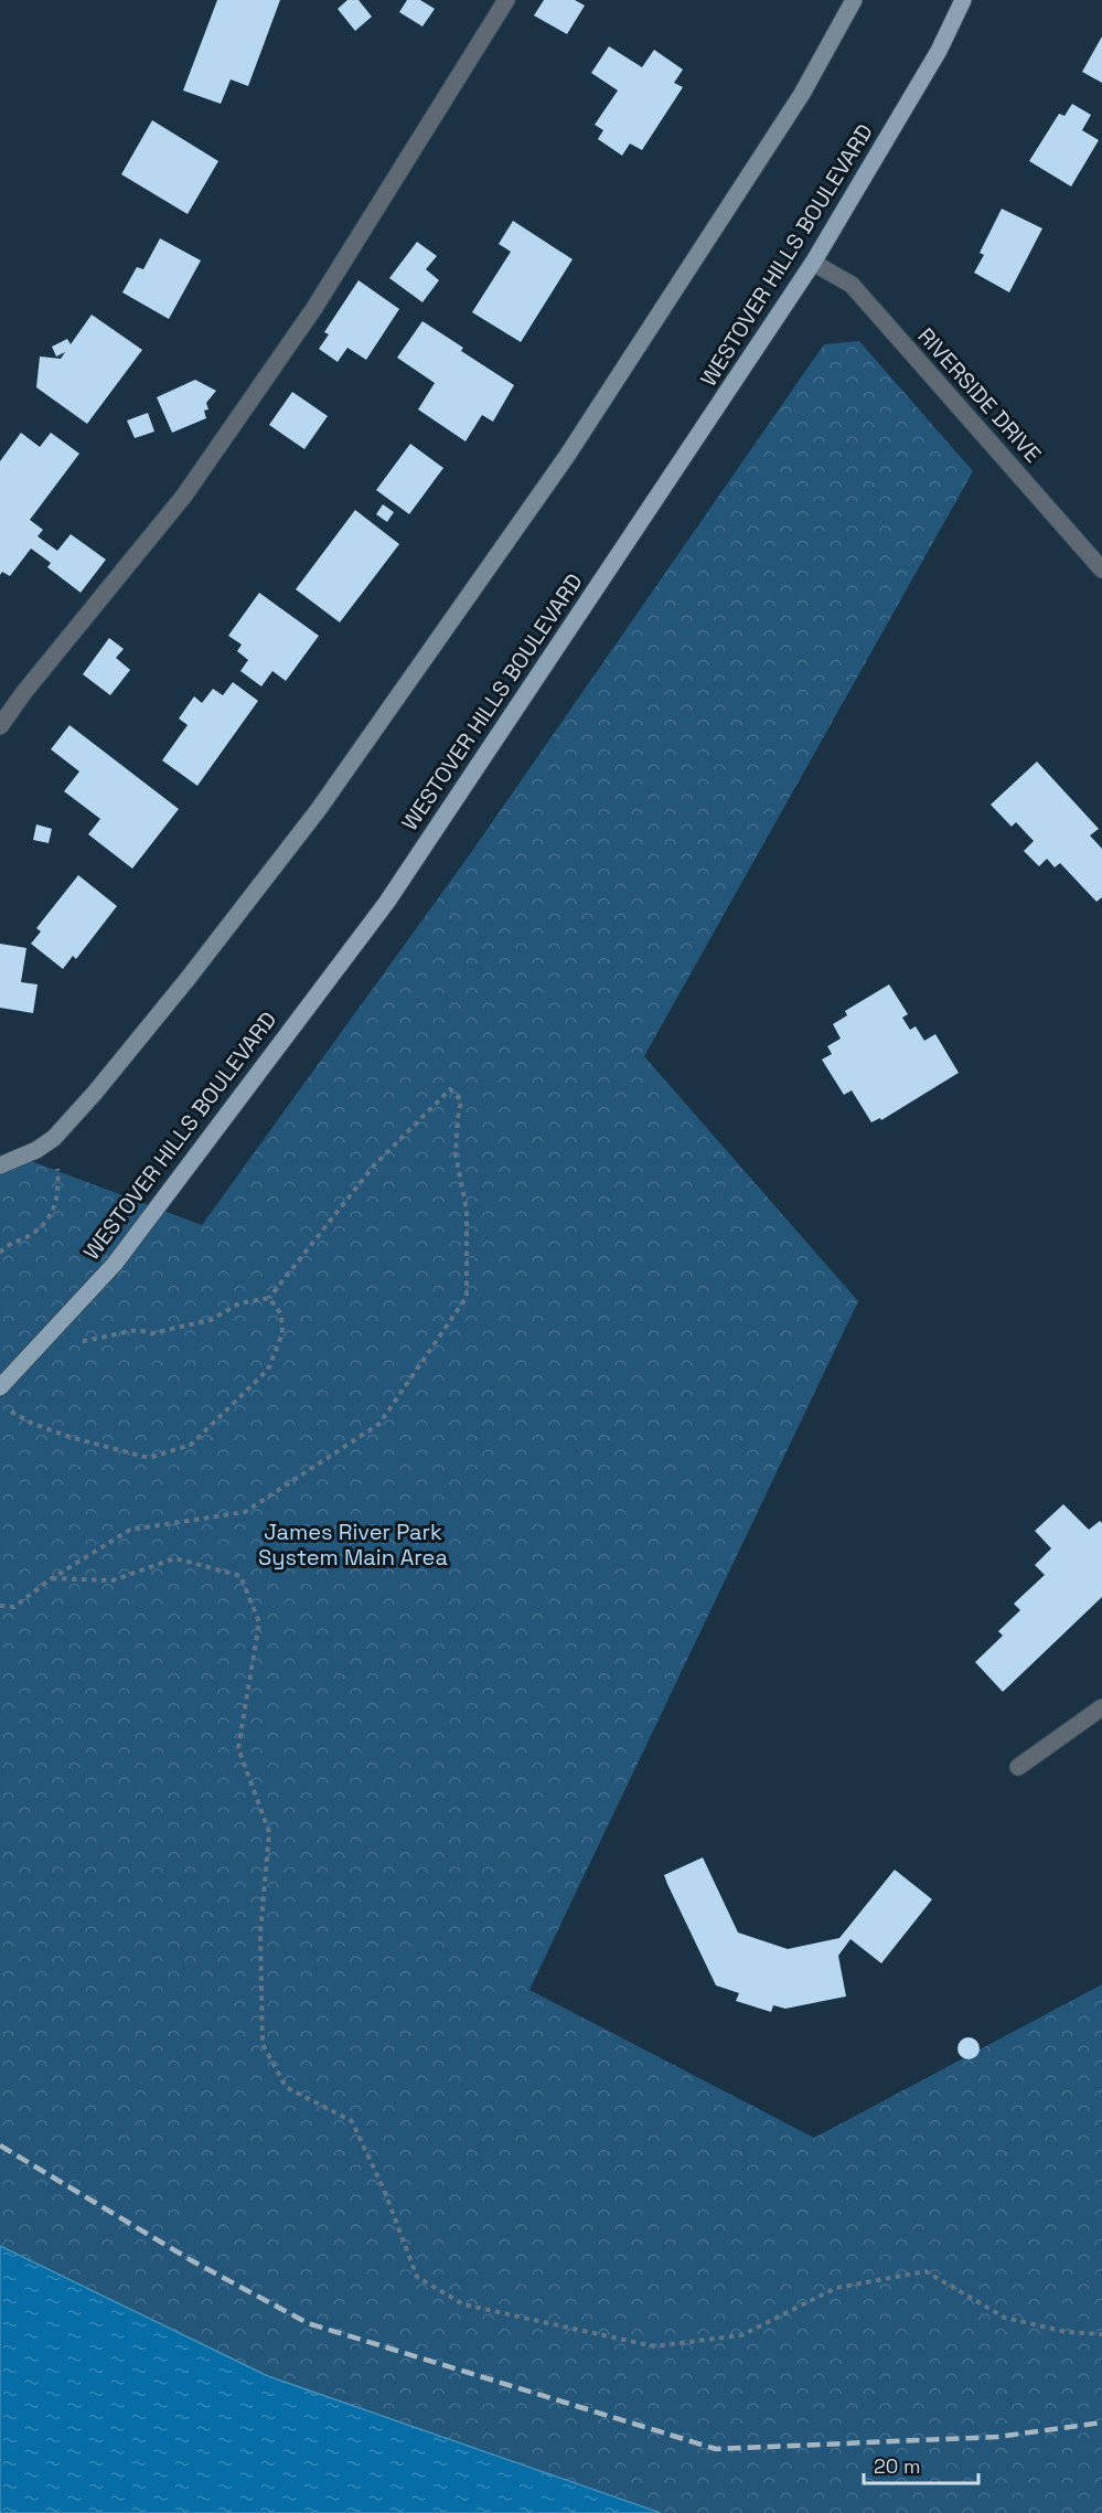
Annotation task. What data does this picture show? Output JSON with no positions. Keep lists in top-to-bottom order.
{
  "streets": {
    "main road": ["WESTOVER HILLS BOULEVARD"],
    "street": ["RIVERSIDE DRIVE"]
  },
  "crossings": [
    ["WESTOVER HILLS BOULEVARD", "RIVERSIDE DRIVE"]
  ],
  "parks": ["James River Park System Main Area"],
  "scale_bar": "20 m"
}
